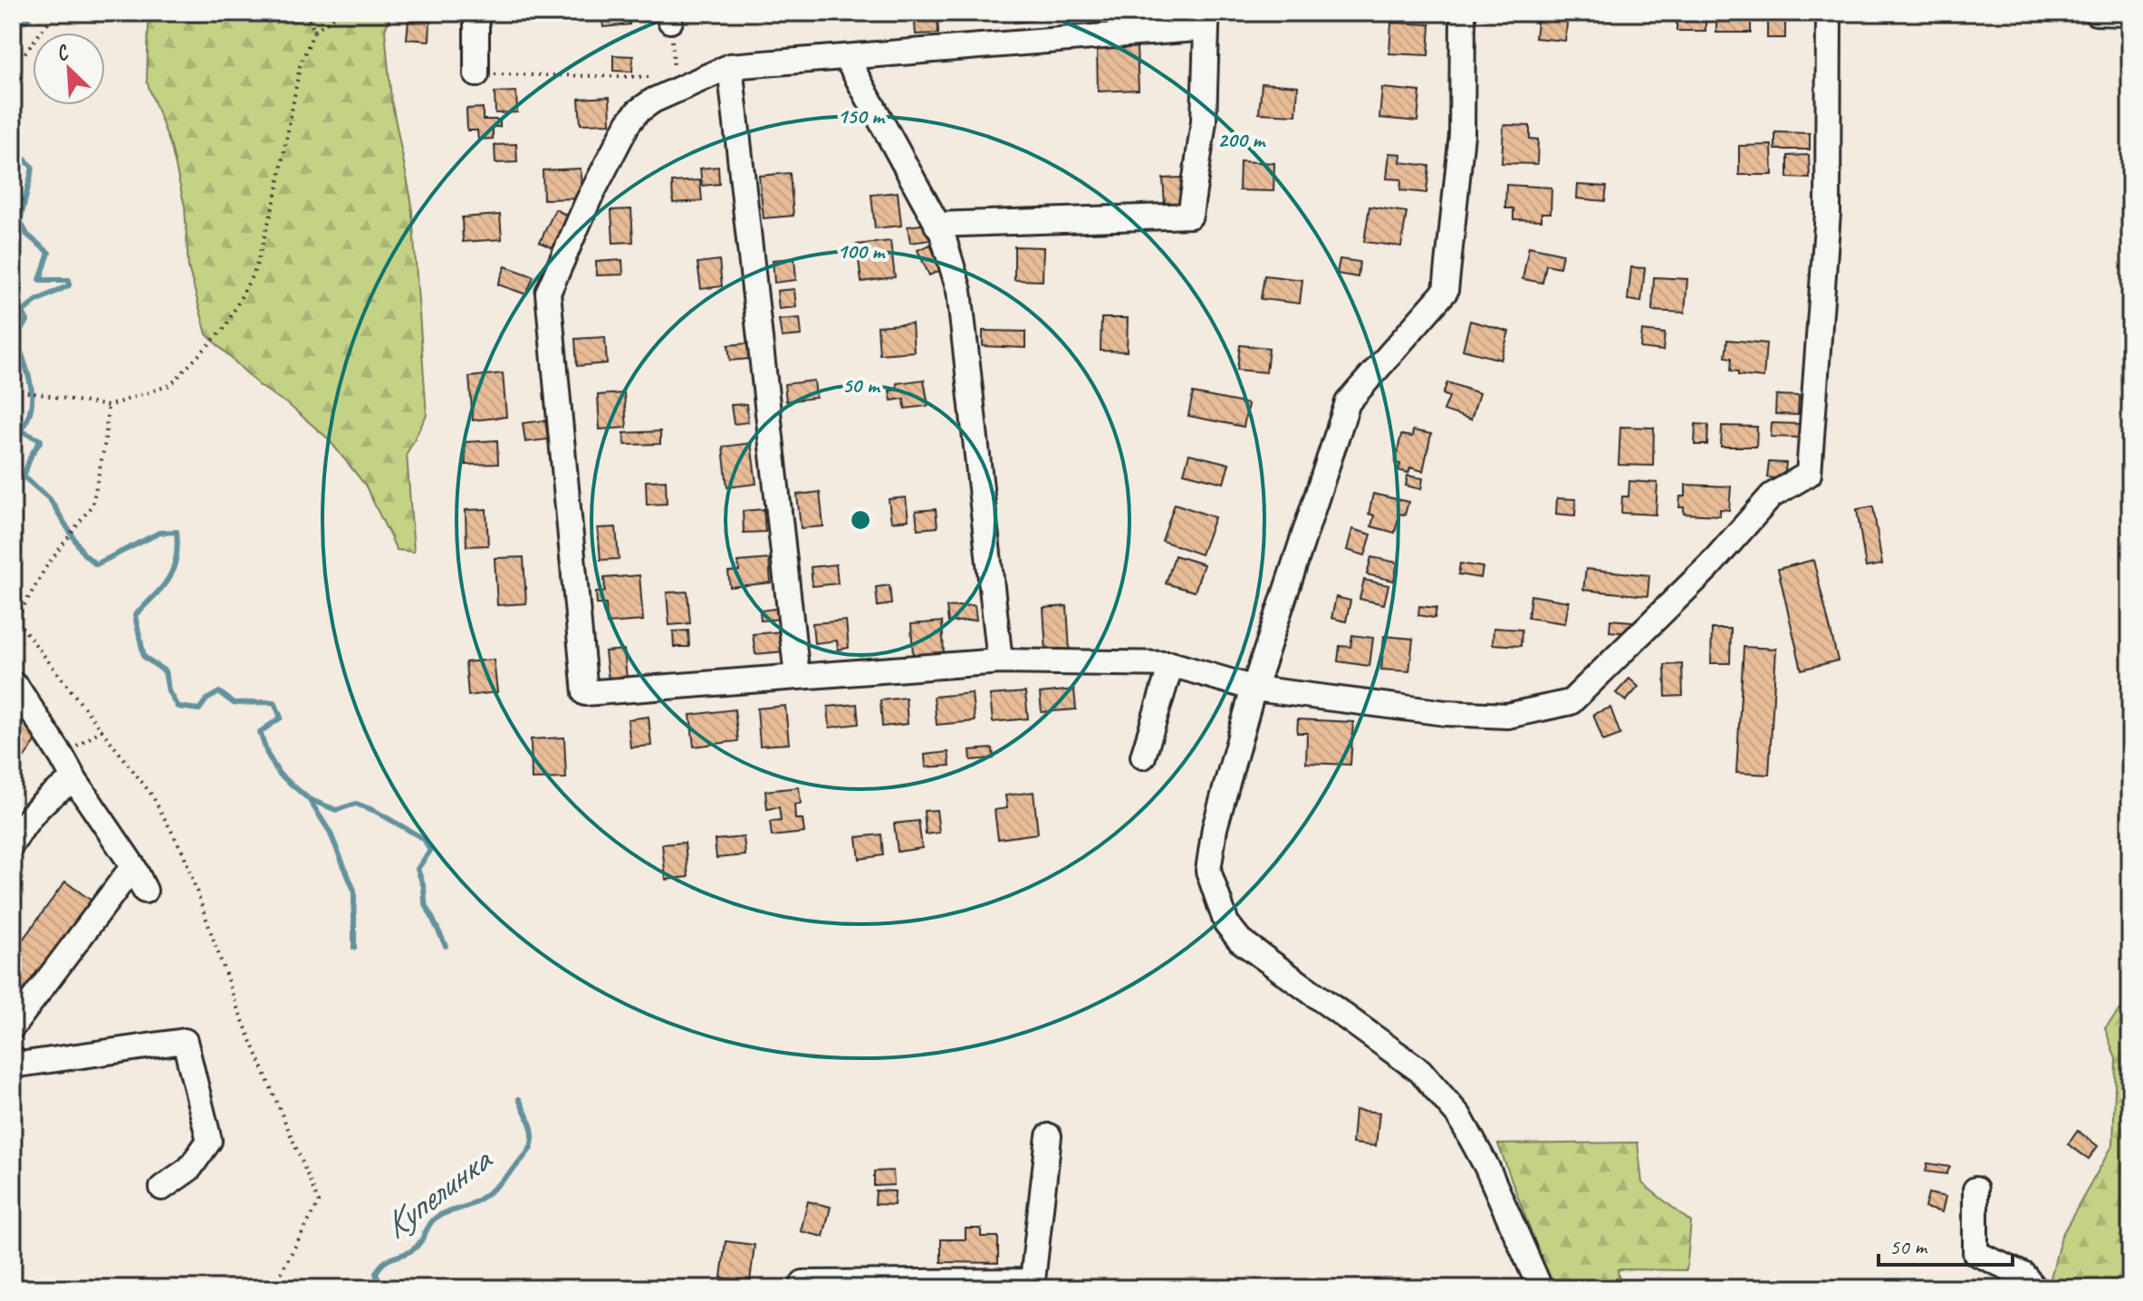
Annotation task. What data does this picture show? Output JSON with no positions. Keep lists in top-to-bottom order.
{
  "water": ["Купелинка"],
  "scale_bar": "50 m",
  "north": "top left",
  "rings": [
    "150 m",
    "200 m",
    "100 m",
    "50 m"
  ]
}
